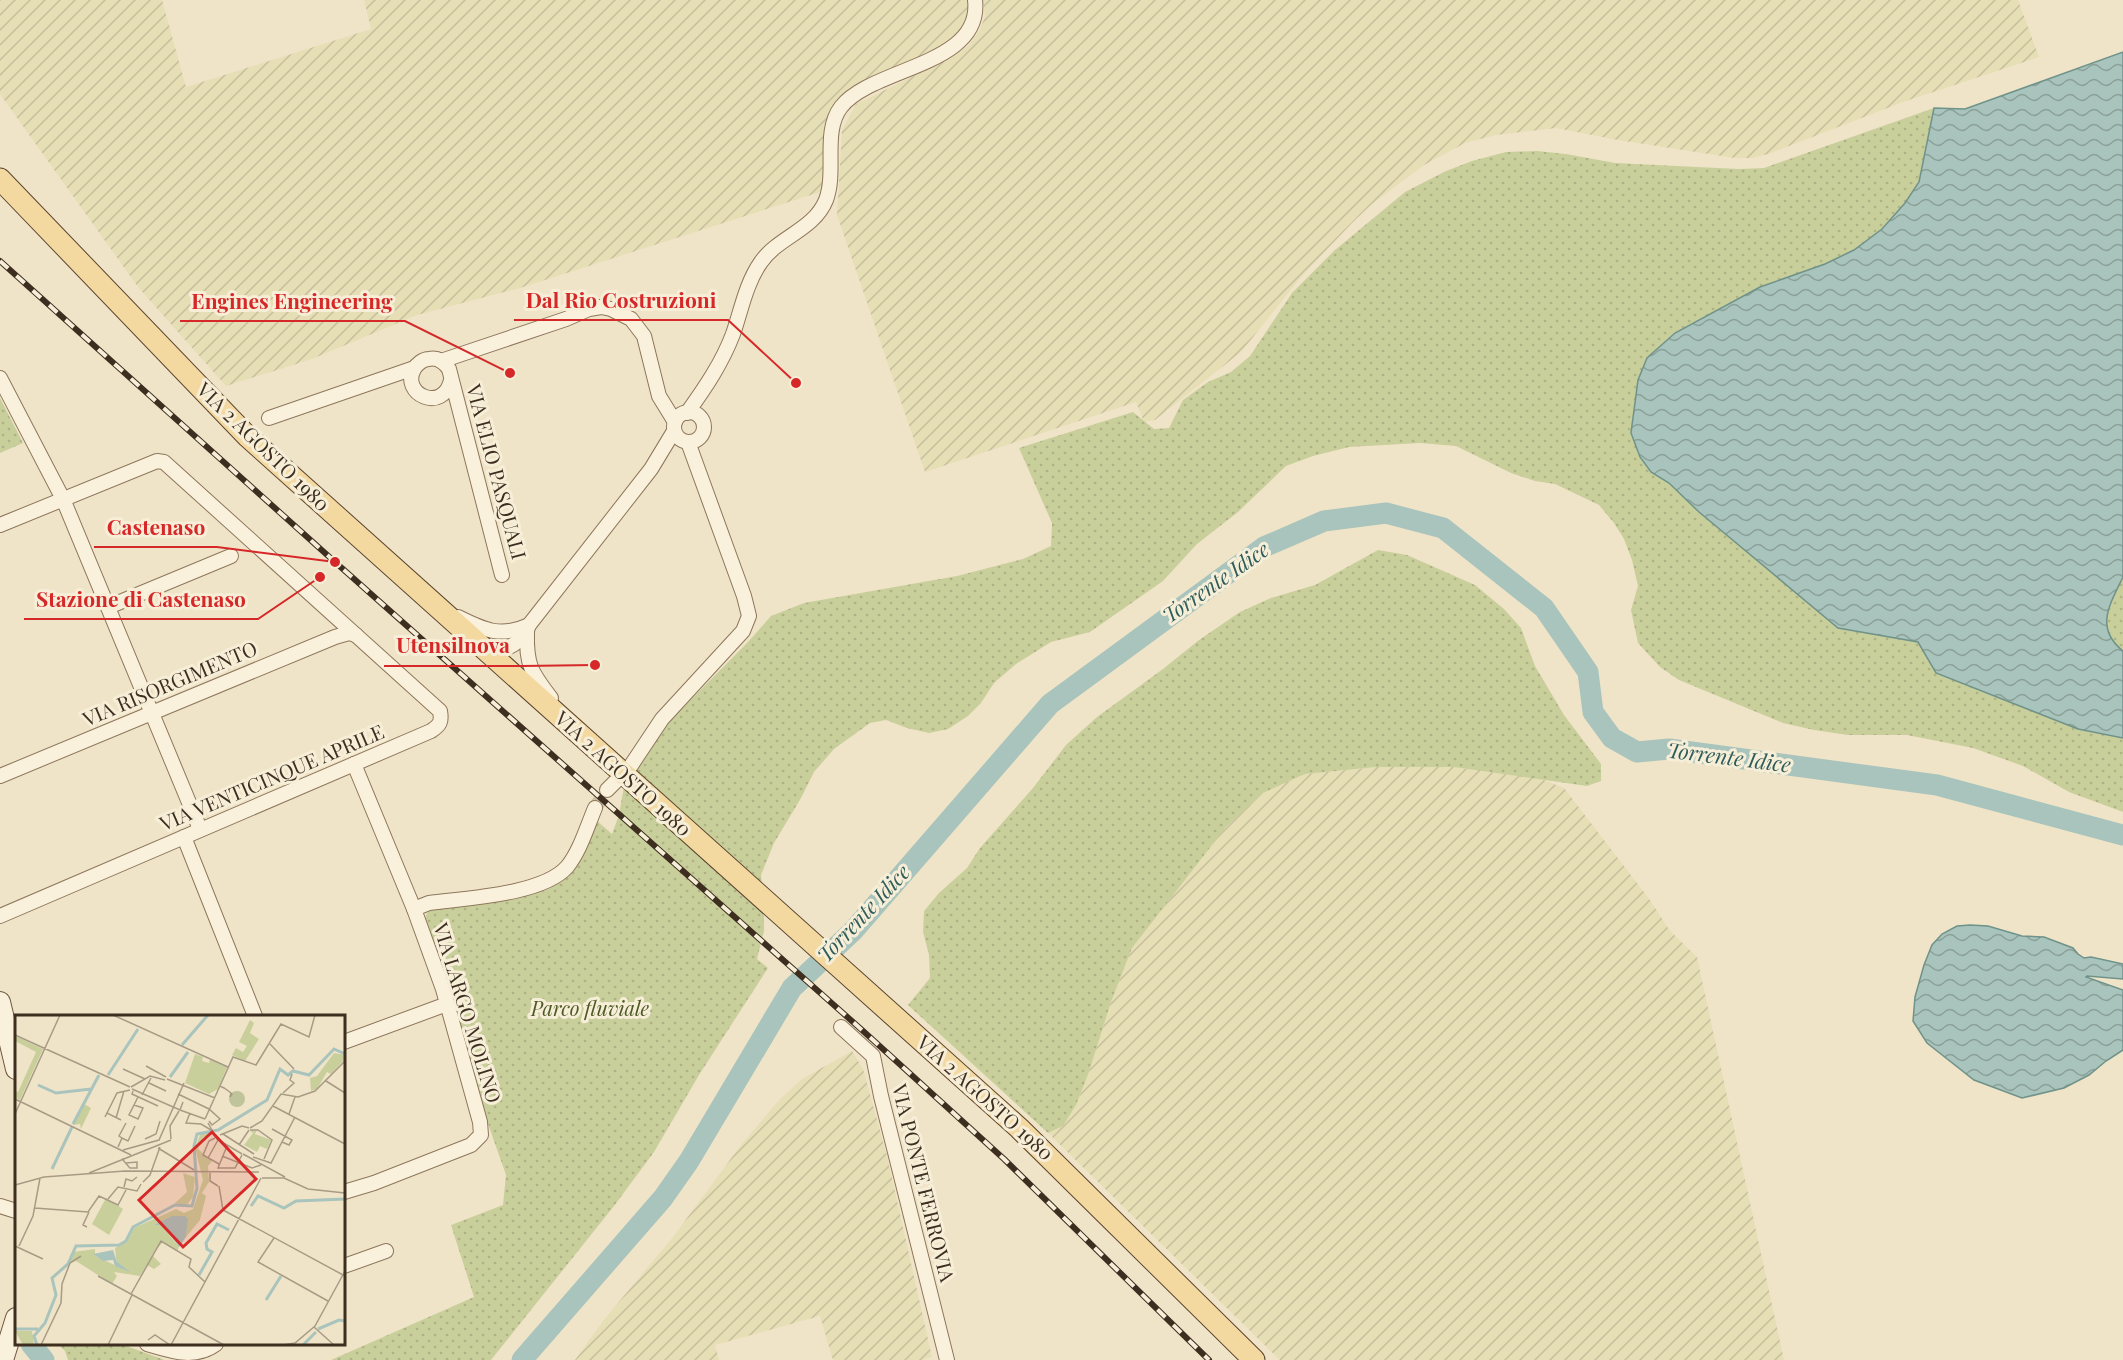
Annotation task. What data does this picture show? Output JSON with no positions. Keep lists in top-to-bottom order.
{
  "streets": {
    "main road": ["VIA 2 AGOSTO 1980"],
    "street": [
      "VIA ELIO PASQUALI",
      "VIA RISORGIMENTO",
      "VIA VENTICINQUE APRILE",
      "VIA LARGO MOLINO",
      "VIA PONTE FERROVIA"
    ]
  },
  "crossings": [
    ["VIA RISORGIMENTO", "VIA VENTICINQUE APRILE"],
    ["VIA VENTICINQUE APRILE", "VIA LARGO MOLINO"]
  ],
  "water": ["Torrente Idice"],
  "parks": ["Parco fluviale"],
  "places": [
    "Engines Engineering",
    "Dal Rio Costruzioni",
    "Castenaso",
    "Stazione di Castenaso",
    "Utensilnova"
  ]
}
